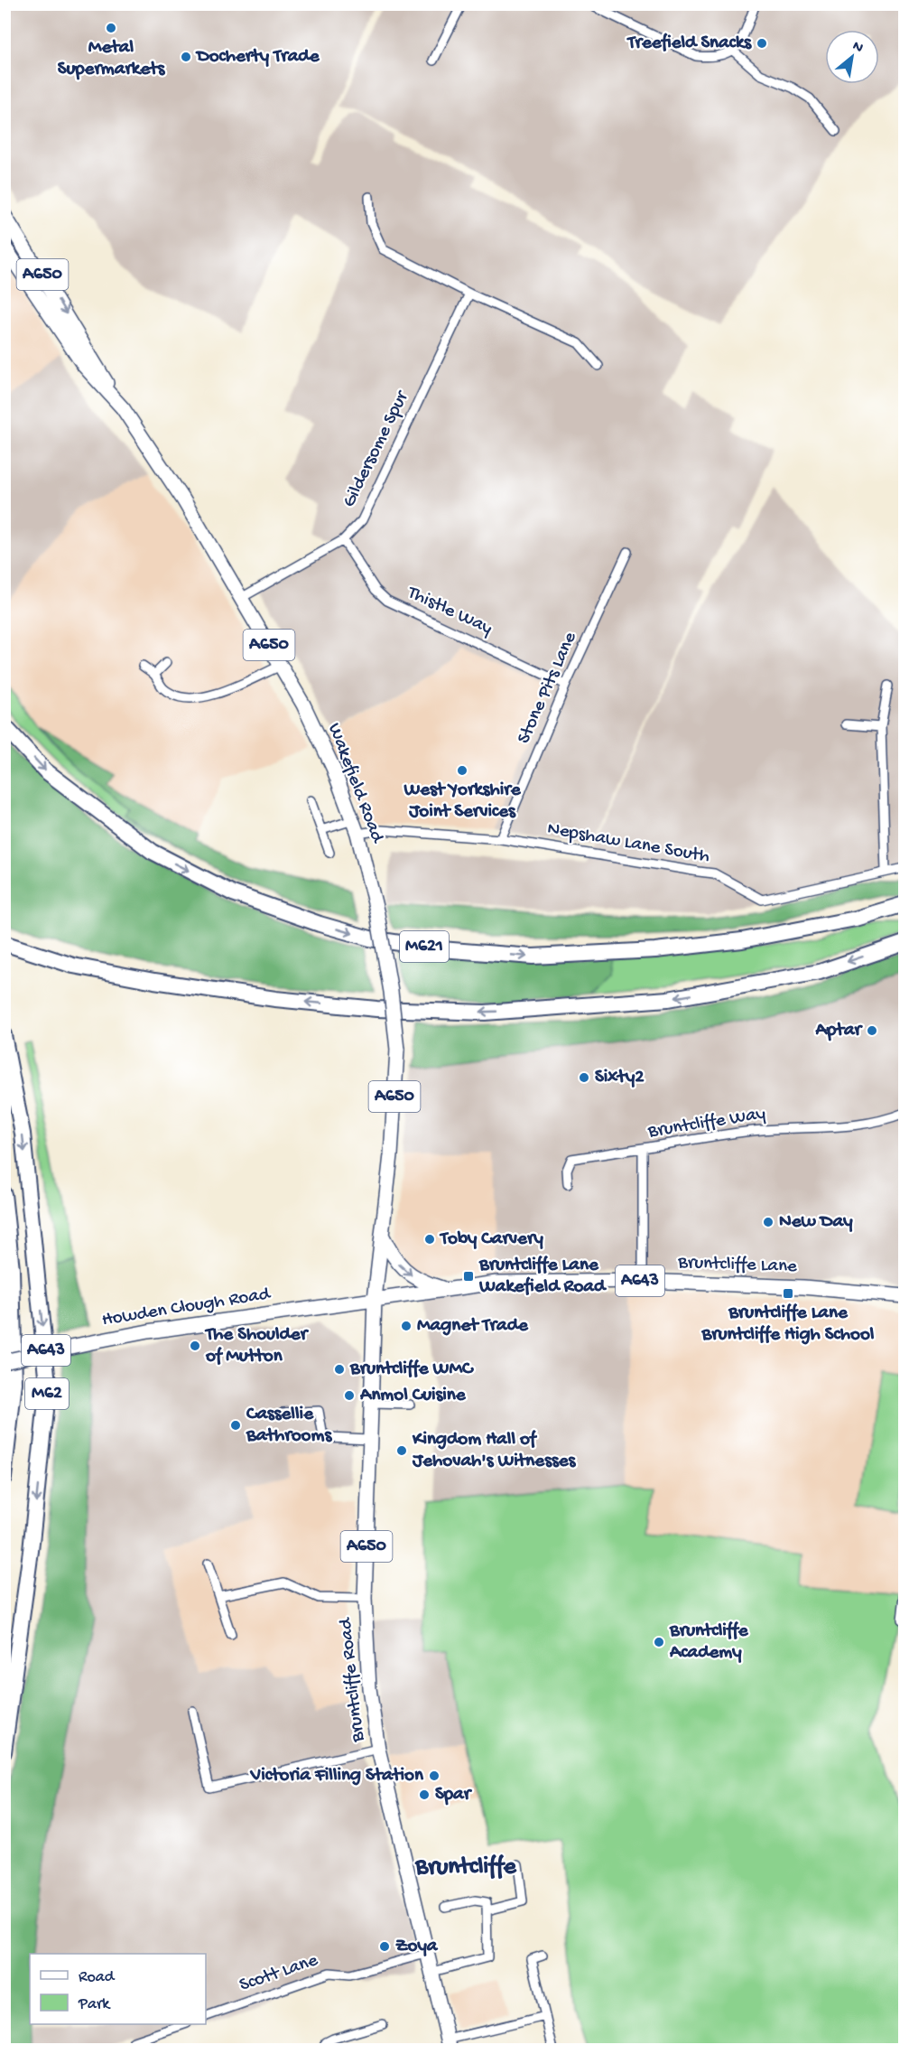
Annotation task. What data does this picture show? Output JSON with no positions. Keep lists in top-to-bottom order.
{
  "streets": {
    "highway": ["M621", "M62"],
    "main road": [
      "A650",
      "Wakefield Road",
      "Bruntcliffe Lane",
      "A643",
      "Howden Clough Road",
      "Bruntcliffe Road"
    ],
    "street": [
      "Gildersome Spur",
      "Thistle Way",
      "Stone Pits Lane",
      "Nepshaw Lane South",
      "Bruntcliffe Way",
      "Scott Lane"
    ]
  },
  "crossings": [
    ["Gildersome Spur", "Thistle Way"],
    ["Gildersome Spur", "Wakefield Road"],
    ["Thistle Way", "Stone Pits Lane"],
    ["Stone Pits Lane", "Nepshaw Lane South"],
    ["Wakefield Road", "Nepshaw Lane South"],
    ["Wakefield Road", "Bruntcliffe Lane"],
    ["Wakefield Road", "Howden Clough Road"],
    ["Wakefield Road", "Bruntcliffe Road"],
    ["Bruntcliffe Way", "Bruntcliffe Lane"],
    ["Bruntcliffe Lane", "Howden Clough Road"],
    ["Bruntcliffe Lane", "Bruntcliffe Road"],
    ["Howden Clough Road", "Bruntcliffe Road"],
    ["Bruntcliffe Road", "Scott Lane"]
  ],
  "districts": ["Bruntcliffe"],
  "places": {
    "other": [
      "Metal Supermarkets",
      "Treefield Snacks",
      "Docherty Trade",
      "West Yorkshire Joint Services",
      "Aptar",
      "Sixty2",
      "New Day",
      "Toby Carvery",
      "Magnet Trade",
      "The Shoulder of Mutton",
      "Bruntcliffe WMC",
      "Anmol Cuisine",
      "Cassellie Bathrooms",
      "Kingdom Hall of Jehovah's Witnesses",
      "Bruntcliffe Academy",
      "Victoria Filling Station",
      "Spar",
      "Zoya"
    ],
    "transit": ["Bruntcliffe Lane Wakefield Road", "Bruntcliffe Lane Bruntcliffe High School"]
  },
  "legend": ["Road", "Park"],
  "north": "top right"
}
